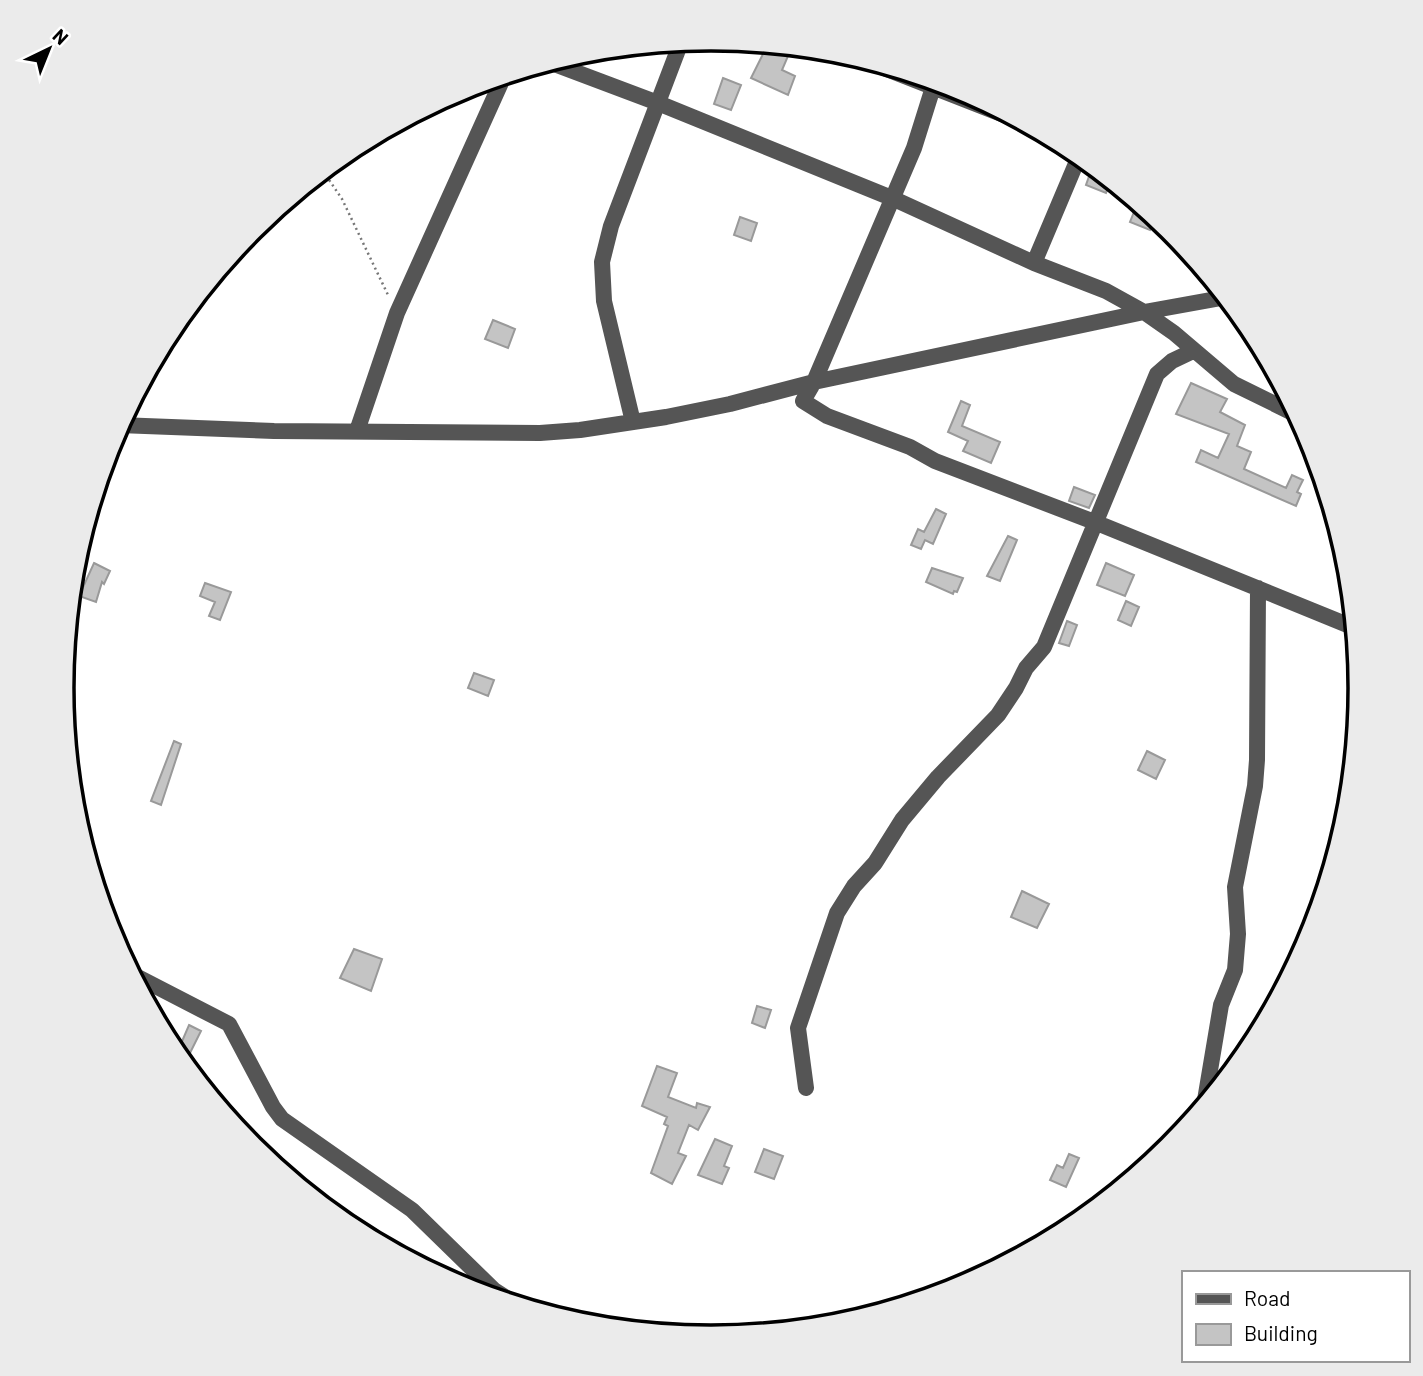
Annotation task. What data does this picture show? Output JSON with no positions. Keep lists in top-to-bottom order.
{
  "legend": ["Road", "Building"],
  "north": "top right"
}
